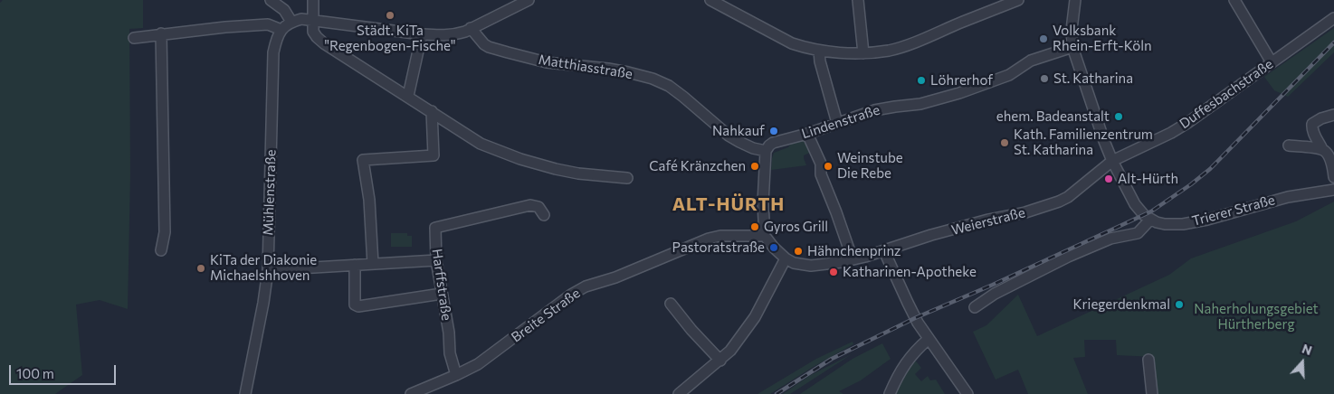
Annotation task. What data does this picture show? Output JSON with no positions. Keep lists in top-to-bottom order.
{
  "streets": {
    "street": [
      "Matthiasstraße",
      "Duffesbachstraße",
      "Lindenstraße",
      "Mühlenstraße",
      "Trierer Straße",
      "Weierstraße",
      "Harffstraße",
      "Breite Straße"
    ]
  },
  "crossings": [
    ["Matthiasstraße", "Lindenstraße"],
    ["Duffesbachstraße", "Weierstraße"],
    ["Harffstraße", "Breite Straße"]
  ],
  "districts": ["ALT-HÜRTH"],
  "parks": ["Naherholungsgebiet Hürtherberg"],
  "places": [
    "Städt. KiTa \"Regenbogen-Fische\"",
    "Volksbank Rhein-Erft-Köln",
    "St. Katharina",
    "Löhrerhof",
    "ehem. Badeanstalt",
    "Nahkauf",
    "Kath. Familienzentrum St. Katharina",
    "Café Kränzchen",
    "Weinstube Die Rebe",
    "Alt-Hürth",
    "Gyros Grill",
    "Pastoratstraße",
    "Hähnchenprinz",
    "KiTa der Diakonie Michaelshhoven",
    "Katharinen-Apotheke",
    "Kriegerdenkmal"
  ],
  "scale_bar": "100 m",
  "north": "top"
}
